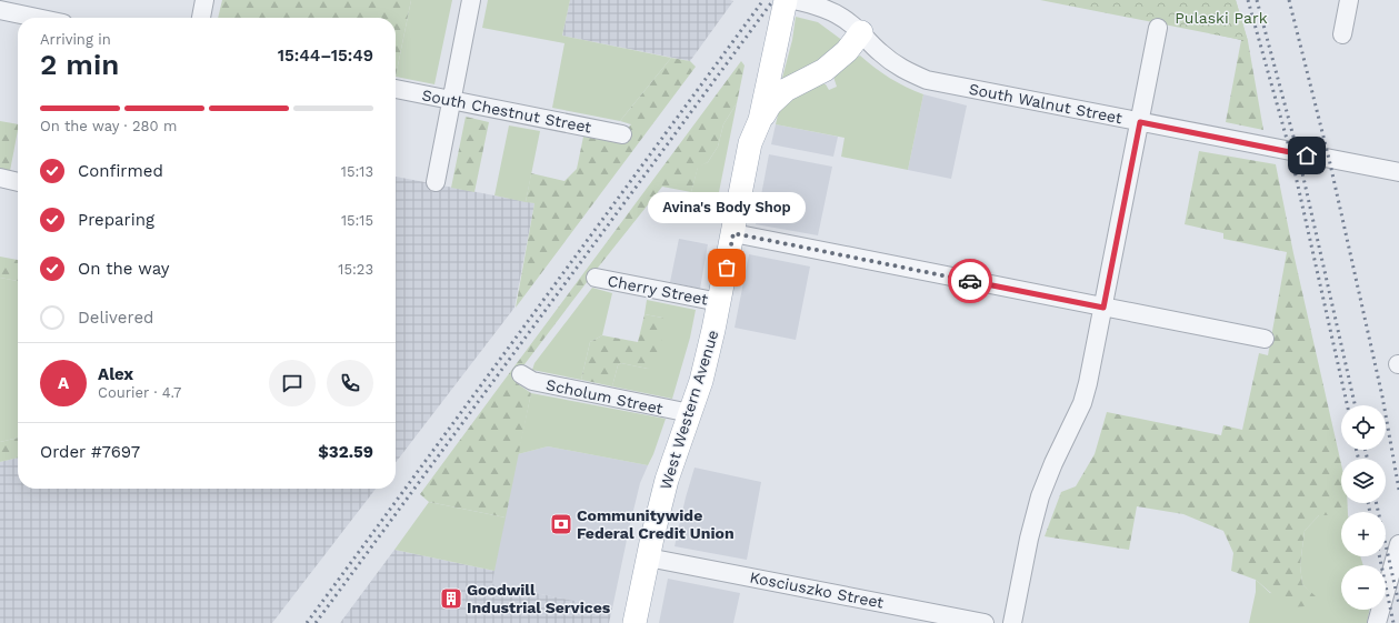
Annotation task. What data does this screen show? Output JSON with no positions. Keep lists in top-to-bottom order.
{
  "streets": {
    "main road": ["West Western Avenue"],
    "street": [
      "South Walnut Street",
      "South Chestnut Street",
      "Cherry Street",
      "Scholum Street",
      "Kosciuszko Street"
    ]
  },
  "crossings": [
    ["Cherry Street", "West Western Avenue"],
    ["Scholum Street", "West Western Avenue"],
    ["West Western Avenue", "Kosciuszko Street"]
  ],
  "parks": ["Pulaski Park"],
  "places": {
    "other": ["Avina's Body Shop"],
    "bank": ["Communitywide Federal Credit Union"],
    "building": ["Goodwill Industrial Services"]
  },
  "page": {
    "heading": ["2 min", "Arriving in", "15:44–15:49"],
    "panel": [
      "Alex",
      "Courier · 4.7",
      "Order #7697",
      "$32.59"
    ],
    "bar": "On the way · 280 m",
    "list": [
      ["Confirmed", "15:13"],
      ["Preparing", "15:15"],
      ["On the way", "15:23"],
      "Delivered"
    ],
    "bubble": "Avina's Body Shop",
    "round": "A",
    "map_buttons": ["+", "−"]
  }
}
